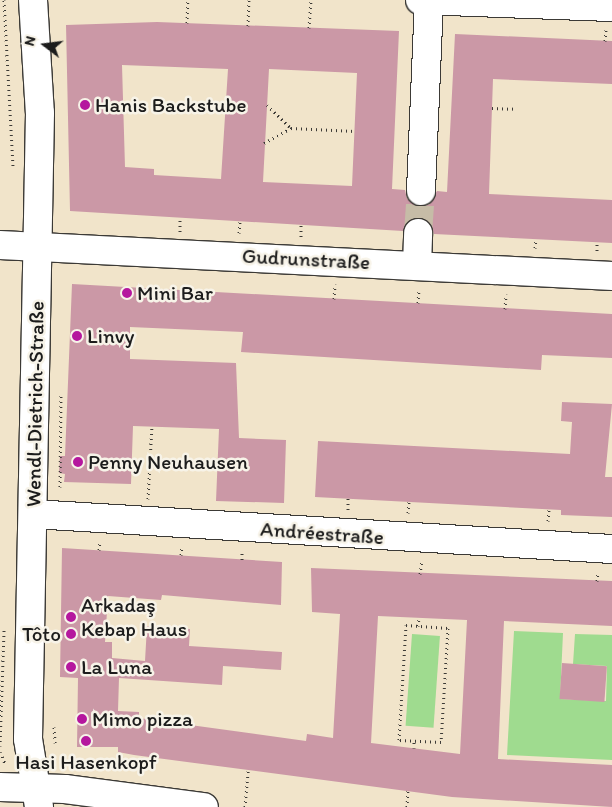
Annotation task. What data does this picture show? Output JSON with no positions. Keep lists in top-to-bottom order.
{
  "streets": {
    "street": ["Gudrunstraße", "Wendl-Dietrich-Straße", "Andréestraße"]
  },
  "crossings": [
    ["Gudrunstraße", "Wendl-Dietrich-Straße"],
    ["Wendl-Dietrich-Straße", "Andréestraße"]
  ],
  "places": [
    "Hanis Backstube",
    "Mini Bar",
    "Linvy",
    "Penny Neuhausen",
    "Arkadaş Kebap Haus",
    "Tôto",
    "La Luna",
    "Mimo pizza",
    "Hasi Hasenkopf"
  ],
  "north": "left"
}
